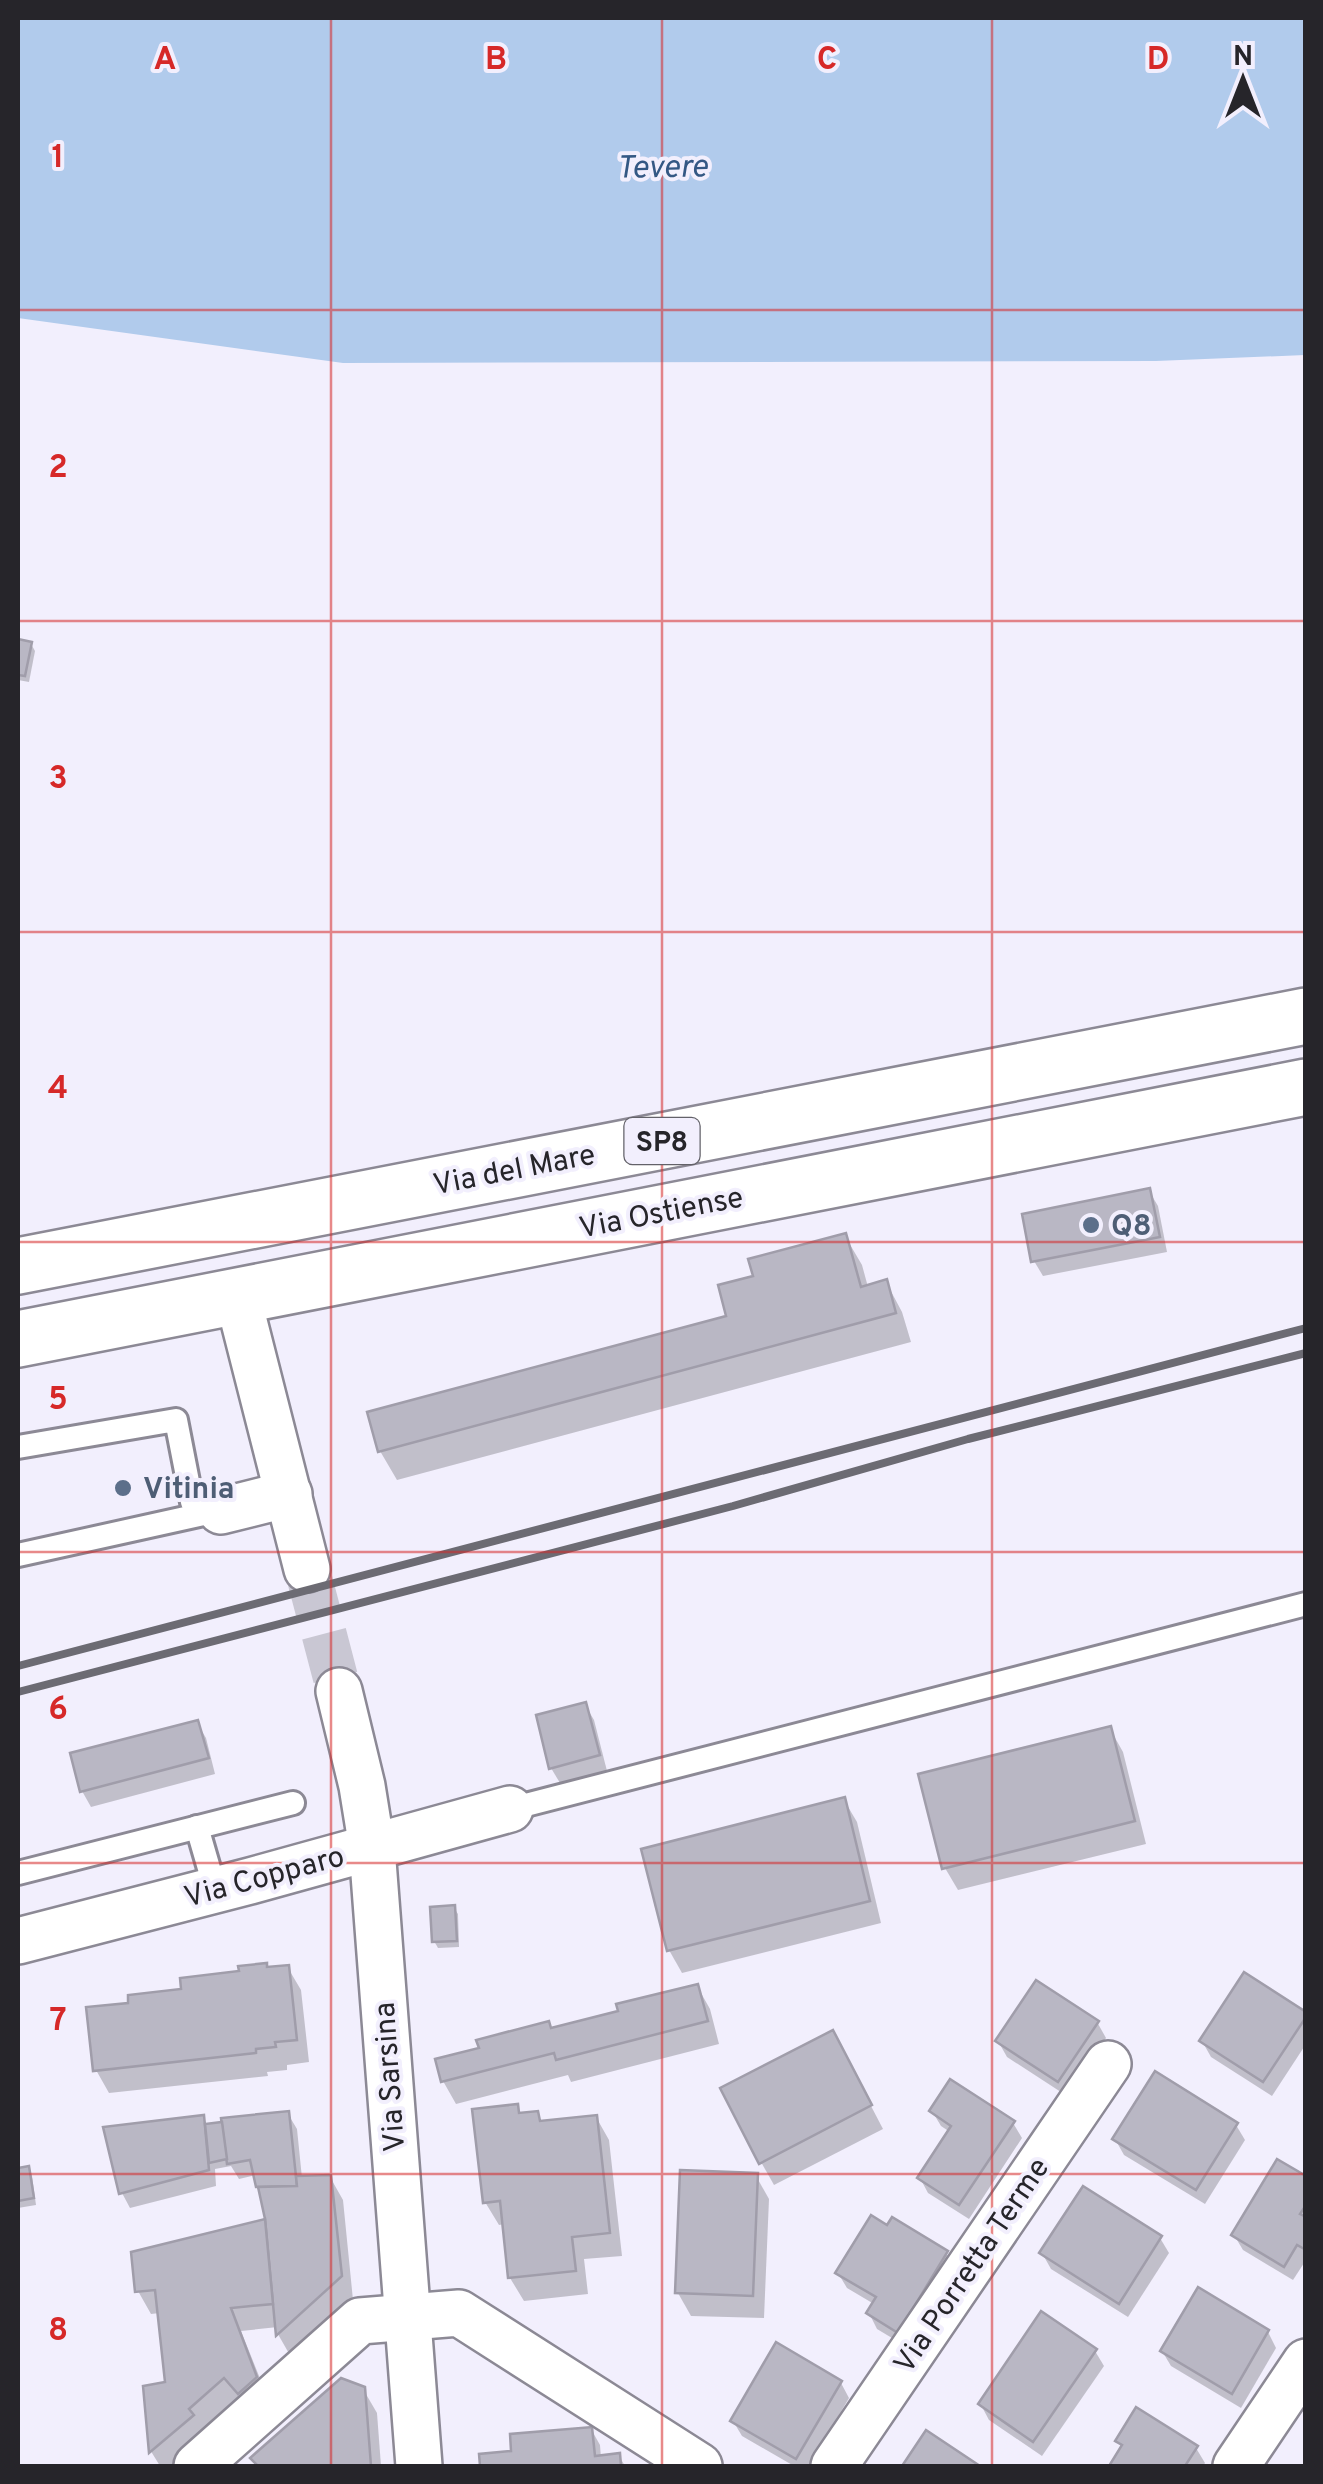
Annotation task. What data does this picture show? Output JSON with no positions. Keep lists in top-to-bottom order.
{
  "streets": {
    "main road": ["SP8", "Via del Mare", "Via Ostiense"],
    "street": ["Via Copparo", "Via Sarsina", "Via Porretta Terme"]
  },
  "crossings": [
    ["Via Copparo", "Via Sarsina"]
  ],
  "water": ["Tevere"],
  "places": ["Q8", "Vitinia"],
  "north": "top",
  "grid": {
    "columns": [
      "A",
      "B",
      "C",
      "D"
    ],
    "rows": [
      "1",
      "2",
      "3",
      "4",
      "5",
      "6",
      "7",
      "8"
    ]
  }
}
